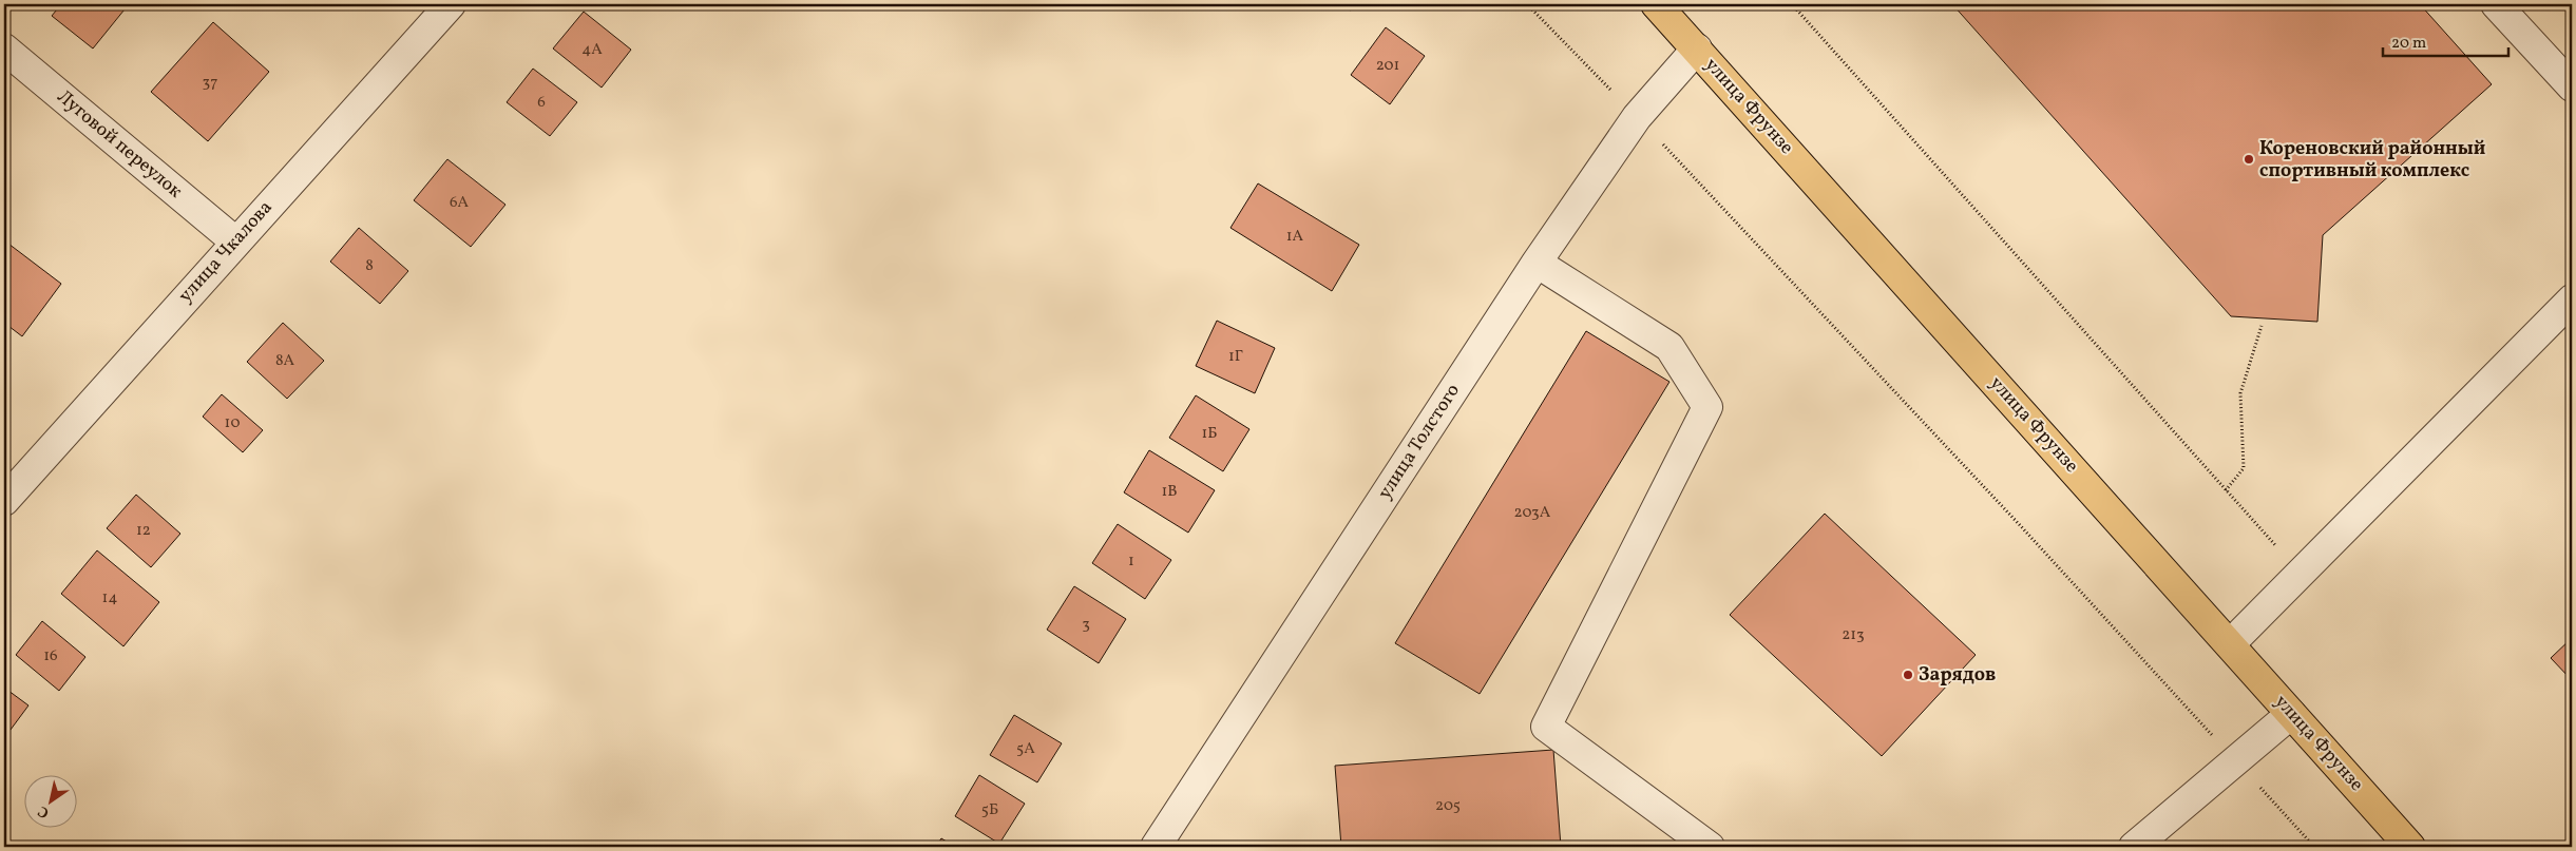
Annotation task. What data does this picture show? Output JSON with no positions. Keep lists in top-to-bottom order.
{
  "streets": {
    "main road": ["улица Фрунзе"],
    "street": ["Луговой переулок", "улица Чкалова", "улица Толстого"]
  },
  "crossings": [
    ["улица Фрунзе", "улица Толстого"],
    ["Луговой переулок", "улица Чкалова"]
  ],
  "places": ["Кореновский районный спортивный комплекс", "Зарядов"],
  "house_numbers": [
    "4А",
    "201",
    "37",
    "6",
    "6А",
    "1А",
    "8",
    "1Г",
    "8А",
    "10",
    "1Б",
    "1В",
    "203А",
    "12",
    "1",
    "14",
    "3",
    "213",
    "16",
    "5А",
    "205",
    "5Б"
  ],
  "scale_bar": "20 m",
  "north": "bottom left"
}
